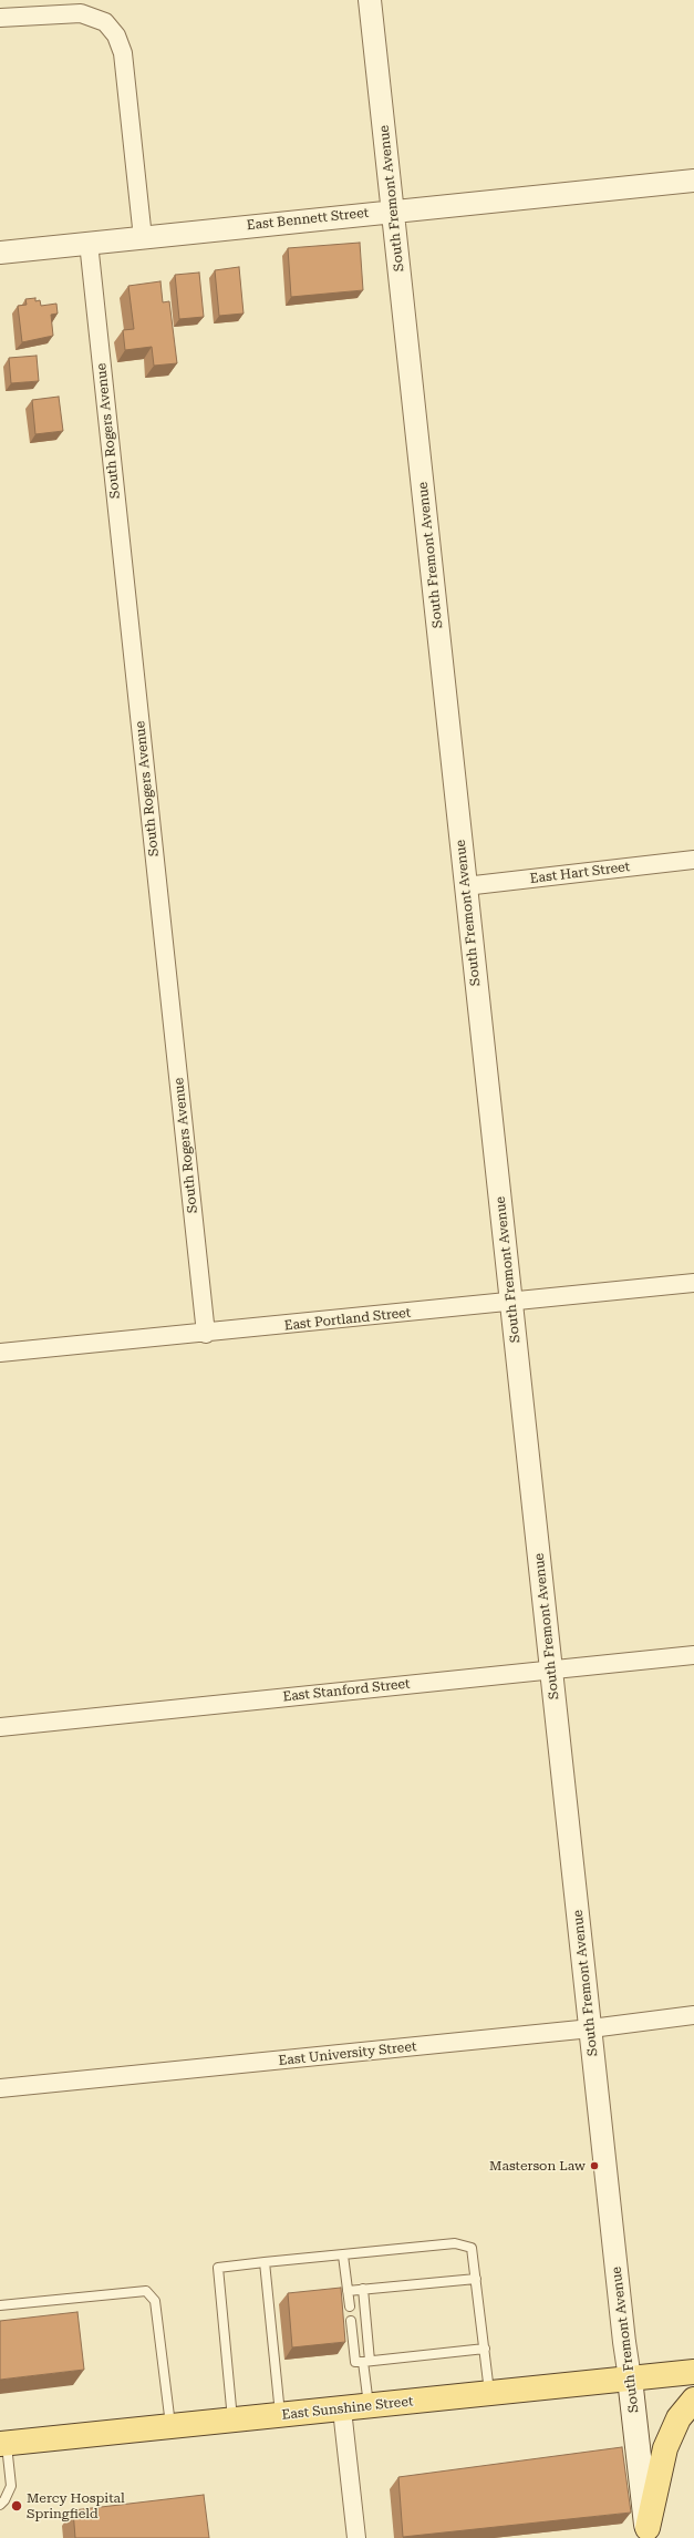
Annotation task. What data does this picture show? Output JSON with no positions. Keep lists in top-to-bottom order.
{
  "streets": {
    "main road": ["South Fremont Avenue", "East Sunshine Street"],
    "street": [
      "East Bennett Street",
      "South Rogers Avenue",
      "East Hart Street",
      "East Portland Street",
      "East Stanford Street",
      "East University Street"
    ]
  },
  "crossings": [
    ["South Fremont Avenue", "East Bennett Street"],
    ["South Fremont Avenue", "East Hart Street"],
    ["South Fremont Avenue", "East Portland Street"],
    ["South Fremont Avenue", "East Stanford Street"],
    ["South Fremont Avenue", "East University Street"],
    ["South Fremont Avenue", "East Sunshine Street"],
    ["East Bennett Street", "South Rogers Avenue"],
    ["South Rogers Avenue", "East Portland Street"]
  ],
  "places": ["Masterson Law", "Mercy Hospital Springfield"]
}
